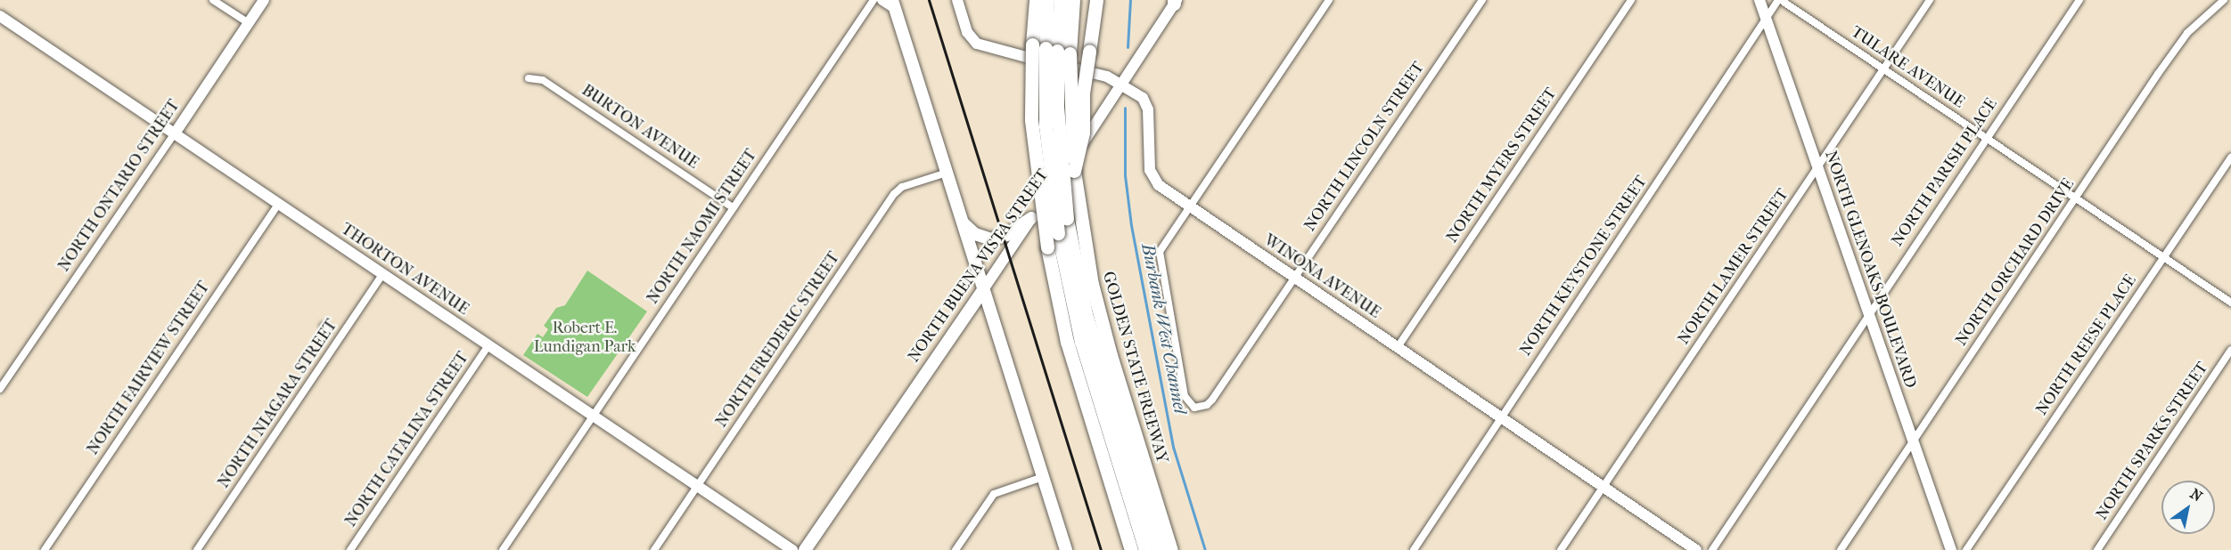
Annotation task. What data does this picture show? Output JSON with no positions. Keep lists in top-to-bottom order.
{
  "streets": {
    "highway": ["GOLDEN STATE FREEWAY"],
    "main road": ["NORTH BUENA VISTA STREET"],
    "street": [
      "TULARE AVENUE",
      "BURTON AVENUE",
      "NORTH LINCOLN STREET",
      "NORTH MYERS STREET",
      "NORTH PARISH PLACE",
      "NORTH ONTARIO STREET",
      "NORTH NAOMI STREET",
      "NORTH ORCHARD DRIVE",
      "NORTH KEYSTONE STREET",
      "NORTH LAMER STREET",
      "THORTON AVENUE",
      "NORTH GLENOAKS BOULEVARD",
      "WINONA AVENUE",
      "NORTH FREDERIC STREET",
      "NORTH REESE PLACE",
      "NORTH FAIRVIEW STREET",
      "NORTH NIAGARA STREET",
      "NORTH CATALINA STREET",
      "NORTH SPARKS STREET"
    ]
  },
  "crossings": [
    ["TULARE AVENUE", "NORTH PARISH PLACE"],
    ["TULARE AVENUE", "NORTH ORCHARD DRIVE"],
    ["TULARE AVENUE", "NORTH KEYSTONE STREET"],
    ["TULARE AVENUE", "NORTH LAMER STREET"],
    ["TULARE AVENUE", "NORTH REESE PLACE"],
    ["BURTON AVENUE", "NORTH NAOMI STREET"],
    ["NORTH LINCOLN STREET", "WINONA AVENUE"],
    ["NORTH MYERS STREET", "WINONA AVENUE"],
    ["NORTH PARISH PLACE", "NORTH GLENOAKS BOULEVARD"],
    ["NORTH ONTARIO STREET", "THORTON AVENUE"],
    ["NORTH NAOMI STREET", "THORTON AVENUE"],
    ["NORTH ORCHARD DRIVE", "NORTH GLENOAKS BOULEVARD"],
    ["NORTH BUENA VISTA STREET", "WINONA AVENUE"],
    ["NORTH KEYSTONE STREET", "NORTH GLENOAKS BOULEVARD"],
    ["NORTH KEYSTONE STREET", "WINONA AVENUE"],
    ["NORTH LAMER STREET", "NORTH GLENOAKS BOULEVARD"],
    ["NORTH LAMER STREET", "WINONA AVENUE"],
    ["THORTON AVENUE", "NORTH FREDERIC STREET"],
    ["THORTON AVENUE", "NORTH FAIRVIEW STREET"],
    ["THORTON AVENUE", "NORTH NIAGARA STREET"],
    ["THORTON AVENUE", "NORTH CATALINA STREET"]
  ],
  "water": ["Burbank West Channel"],
  "parks": ["Robert E. Lundigan Park"],
  "north": "top right"
}
